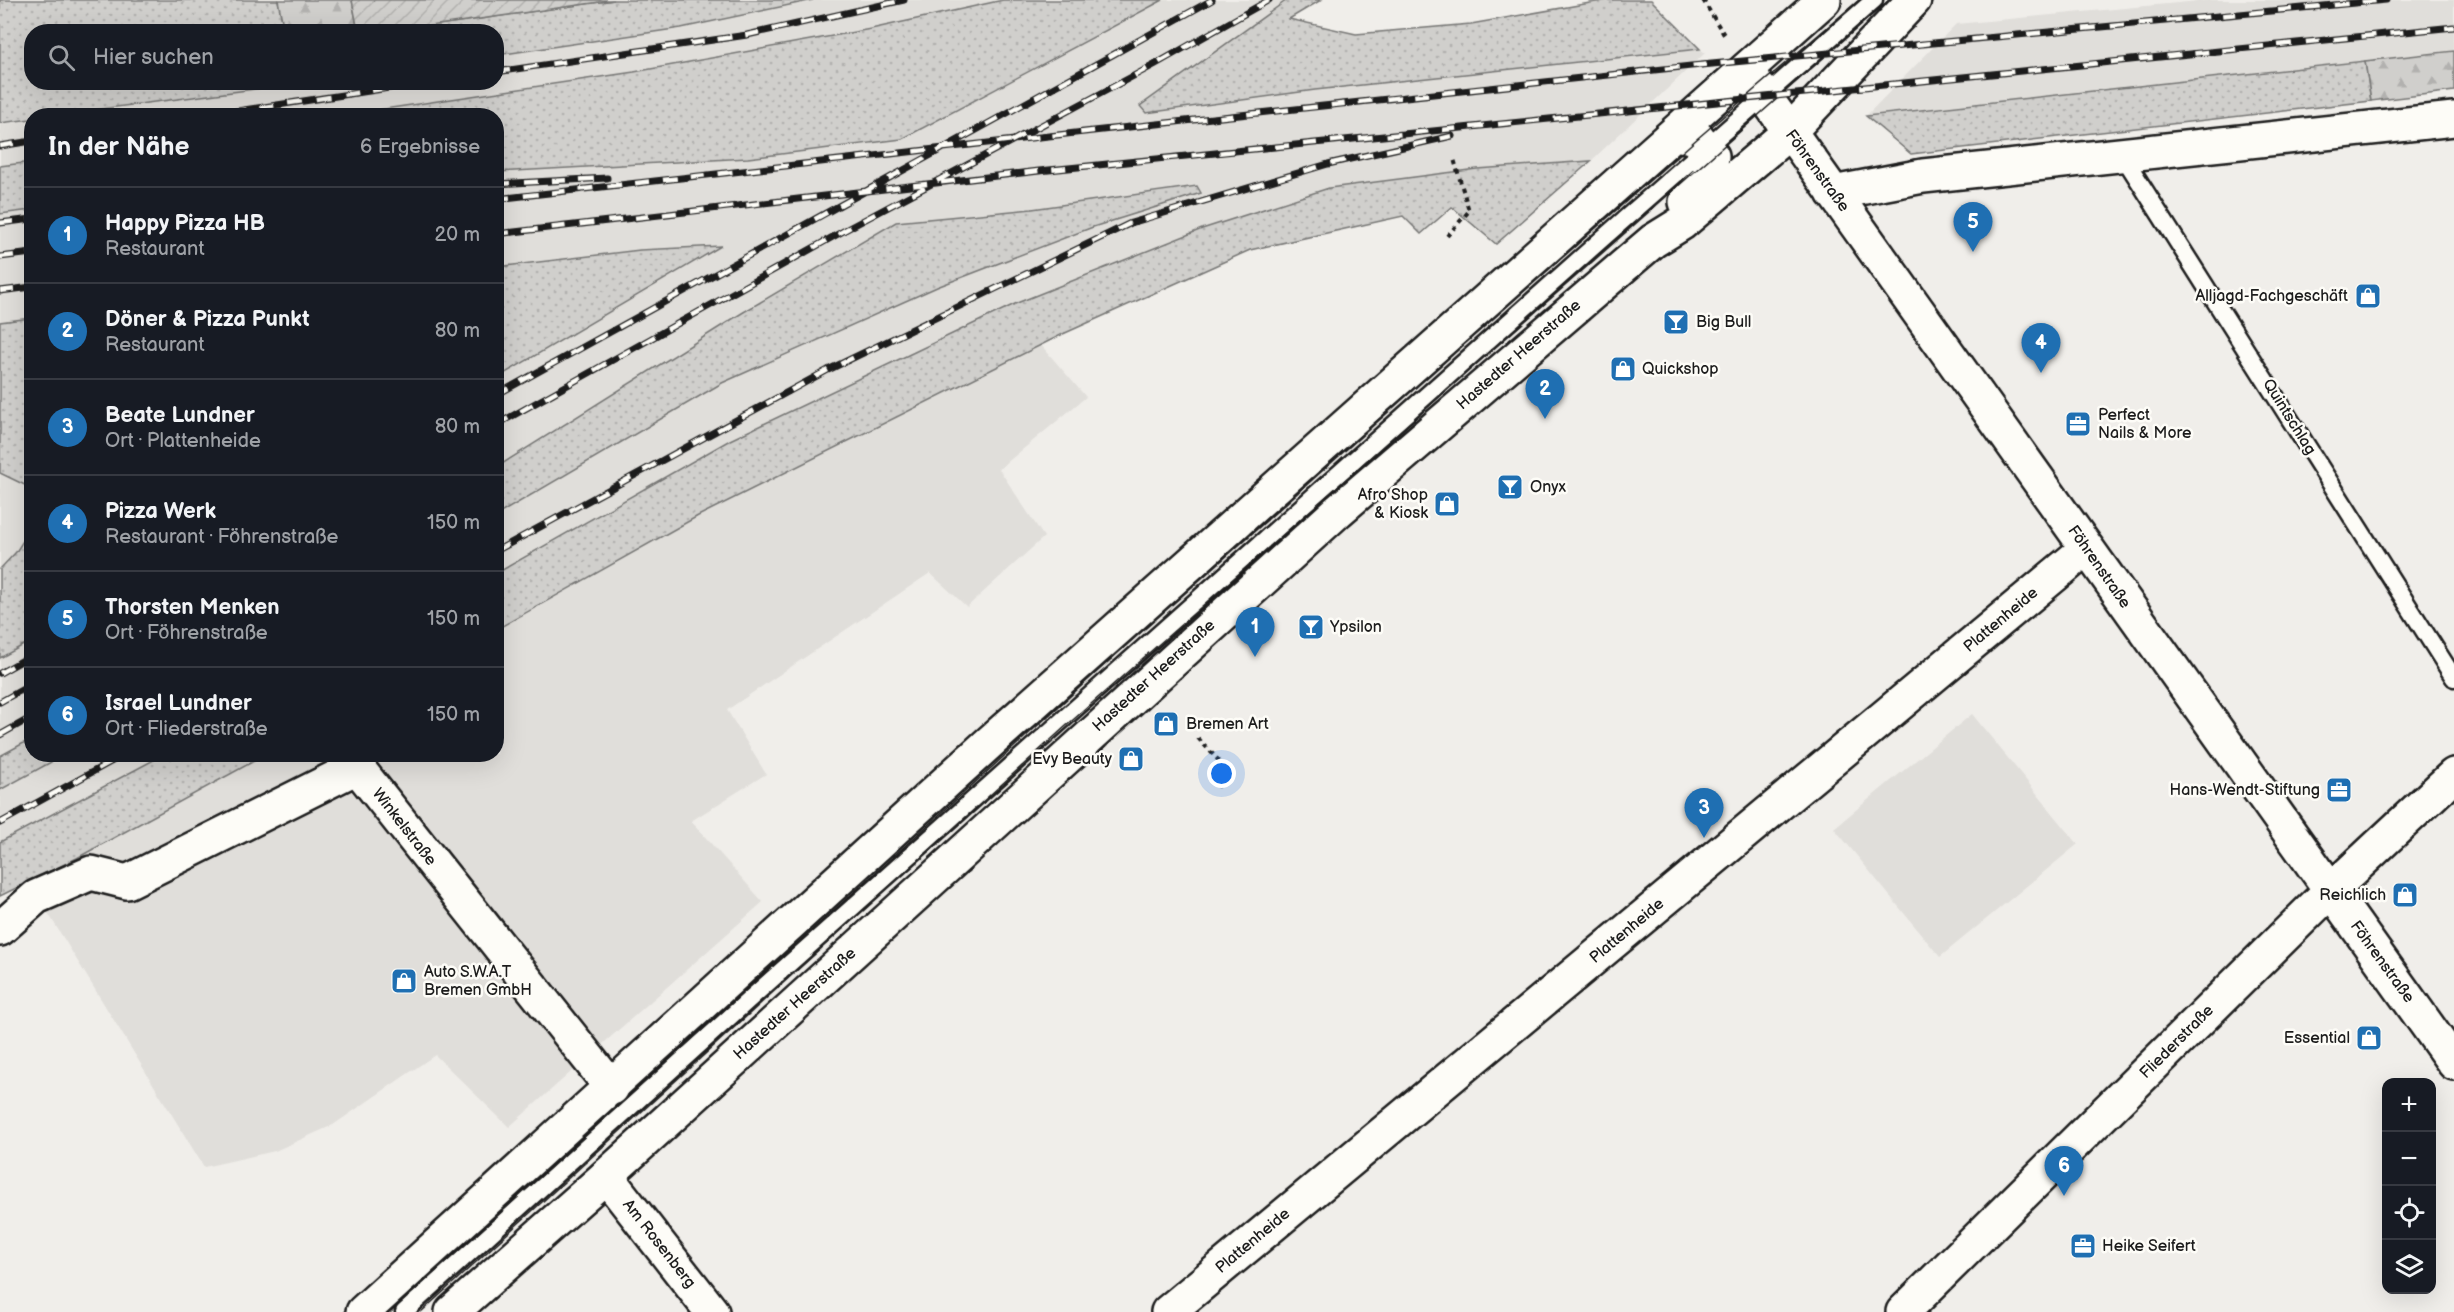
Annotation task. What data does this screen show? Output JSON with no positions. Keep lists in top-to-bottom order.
{
  "streets": {
    "street": [
      "Föhrenstraße",
      "Hastedter Heerstraße",
      "Plattenheide",
      "Winkelstraße",
      "Fliederstraße",
      "Am Rosenberg"
    ],
    "lane": ["Quintschlag"]
  },
  "crossings": [
    ["Föhrenstraße", "Hastedter Heerstraße"],
    ["Föhrenstraße", "Plattenheide"],
    ["Föhrenstraße", "Fliederstraße"],
    ["Hastedter Heerstraße", "Am Rosenberg"]
  ],
  "places": {
    "shop": [
      "Alljagd-Fachgeschäft",
      "Quickshop",
      "Afro Shop & Kiosk",
      "Bremen Art",
      "Evy Beauty",
      "Reichlich",
      "Auto S.W.A.T Bremen GmbH",
      "Essential"
    ],
    "bar": ["Big Bull", "Onyx", "Ypsilon"],
    "office": ["Perfect Nails & More", "Hans-Wendt-Stiftung", "Heike Seifert"]
  },
  "page": {
    "search": "Hier suchen",
    "heading": ["In der Nähe", "6 Ergebnisse"],
    "list": [
      {
        "mark": "1",
        "name": "Happy Pizza HB",
        "note": "Restaurant",
        "value": "20 m"
      },
      {
        "mark": "2",
        "name": "Döner & Pizza Punkt",
        "note": "Restaurant",
        "value": "80 m"
      },
      {
        "mark": "3",
        "name": "Beate Lundner",
        "note": "Ort · Plattenheide",
        "value": "80 m"
      },
      {
        "mark": "4",
        "name": "Pizza Werk",
        "note": "Restaurant · Föhrenstraße",
        "value": "150 m"
      },
      {
        "mark": "5",
        "name": "Thorsten Menken",
        "note": "Ort · Föhrenstraße",
        "value": "150 m"
      },
      {
        "mark": "6",
        "name": "Israel Lundner",
        "note": "Ort · Fliederstraße",
        "value": "150 m"
      }
    ],
    "pins": [
      "5",
      "4",
      "2",
      "1",
      "3",
      "6"
    ],
    "map_buttons": ["+", "−"]
  }
}
